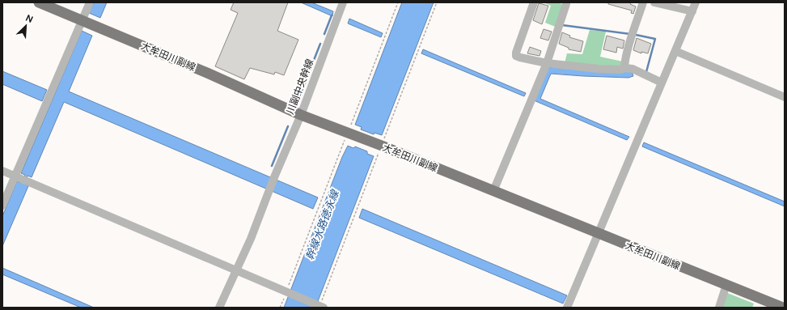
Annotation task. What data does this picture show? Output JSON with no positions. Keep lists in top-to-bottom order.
{
  "streets": {
    "main road": ["大牟田川副線"],
    "street": ["川副中央幹線"]
  },
  "crossings": [
    ["大牟田川副線", "川副中央幹線"]
  ],
  "water": ["幹線水路徳永線"],
  "north": "top right"
}
